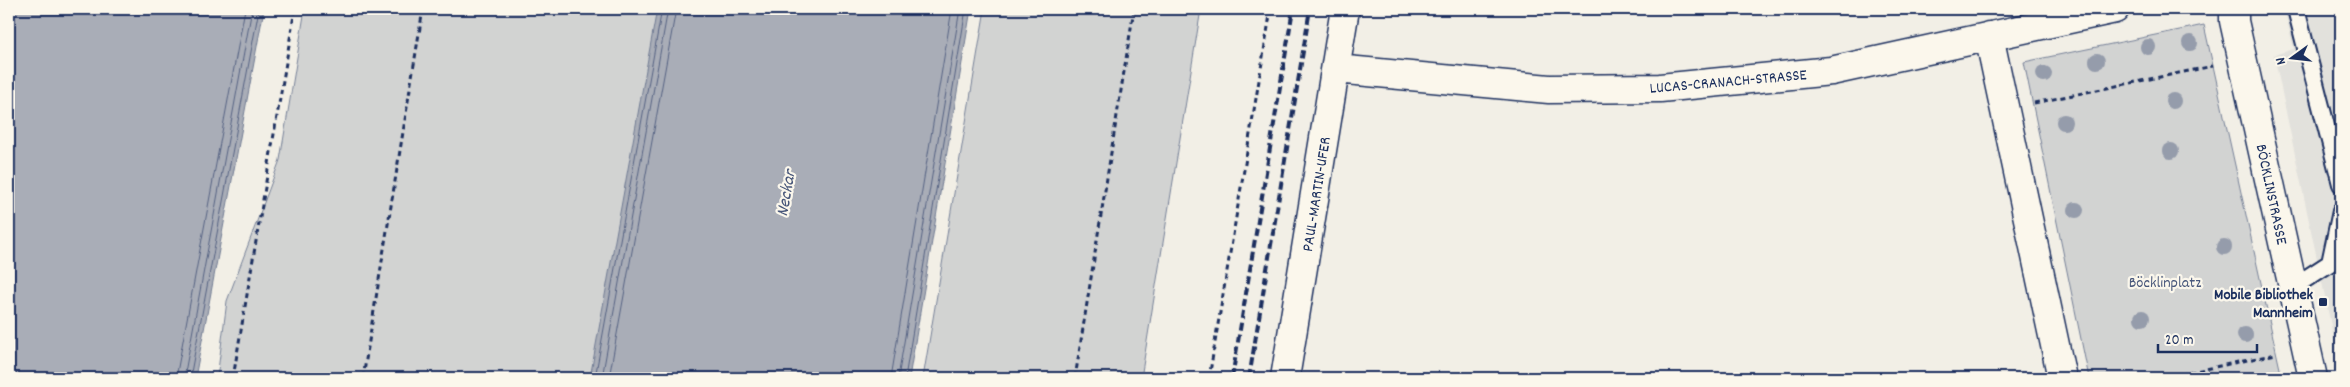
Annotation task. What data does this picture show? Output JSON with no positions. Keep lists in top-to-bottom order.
{
  "streets": {
    "street": ["LUCAS-CRANACH-STRASSE", "PAUL-MARTIN-UFER", "BÖCKLINSTRASSE"]
  },
  "crossings": [
    ["LUCAS-CRANACH-STRASSE", "PAUL-MARTIN-UFER"]
  ],
  "water": ["Neckar"],
  "parks": ["Böcklinplatz"],
  "places": {
    "transit": ["Mobile Bibliothek Mannheim"]
  },
  "scale_bar": "20 m",
  "north": "left"
}
